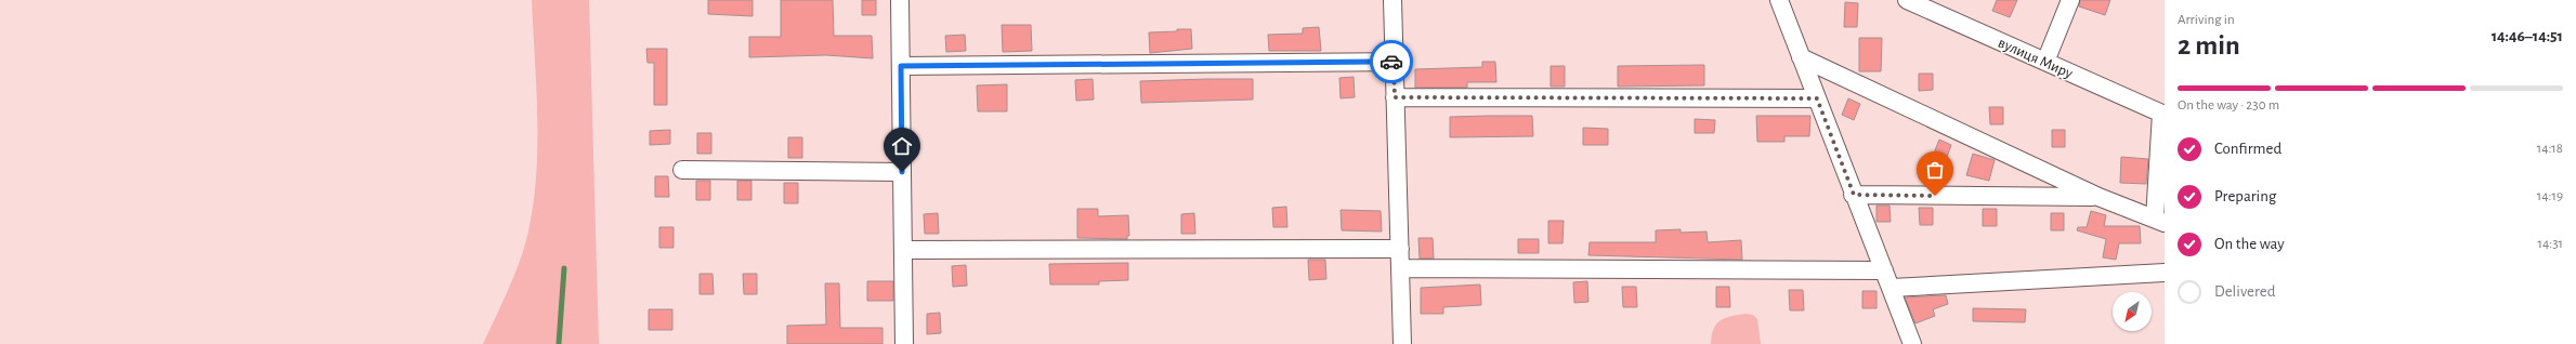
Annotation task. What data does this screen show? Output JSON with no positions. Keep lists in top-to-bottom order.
{
  "streets": {
    "street": ["вулиця Миру"]
  },
  "north": "bottom left",
  "page": {
    "heading": ["2 min", "Arriving in", "14:46–14:51"],
    "bar": "On the way · 230 m",
    "list": [
      ["Confirmed", "14:18"],
      ["Preparing", "14:19"],
      ["On the way", "14:31"],
      "Delivered"
    ]
  }
}
